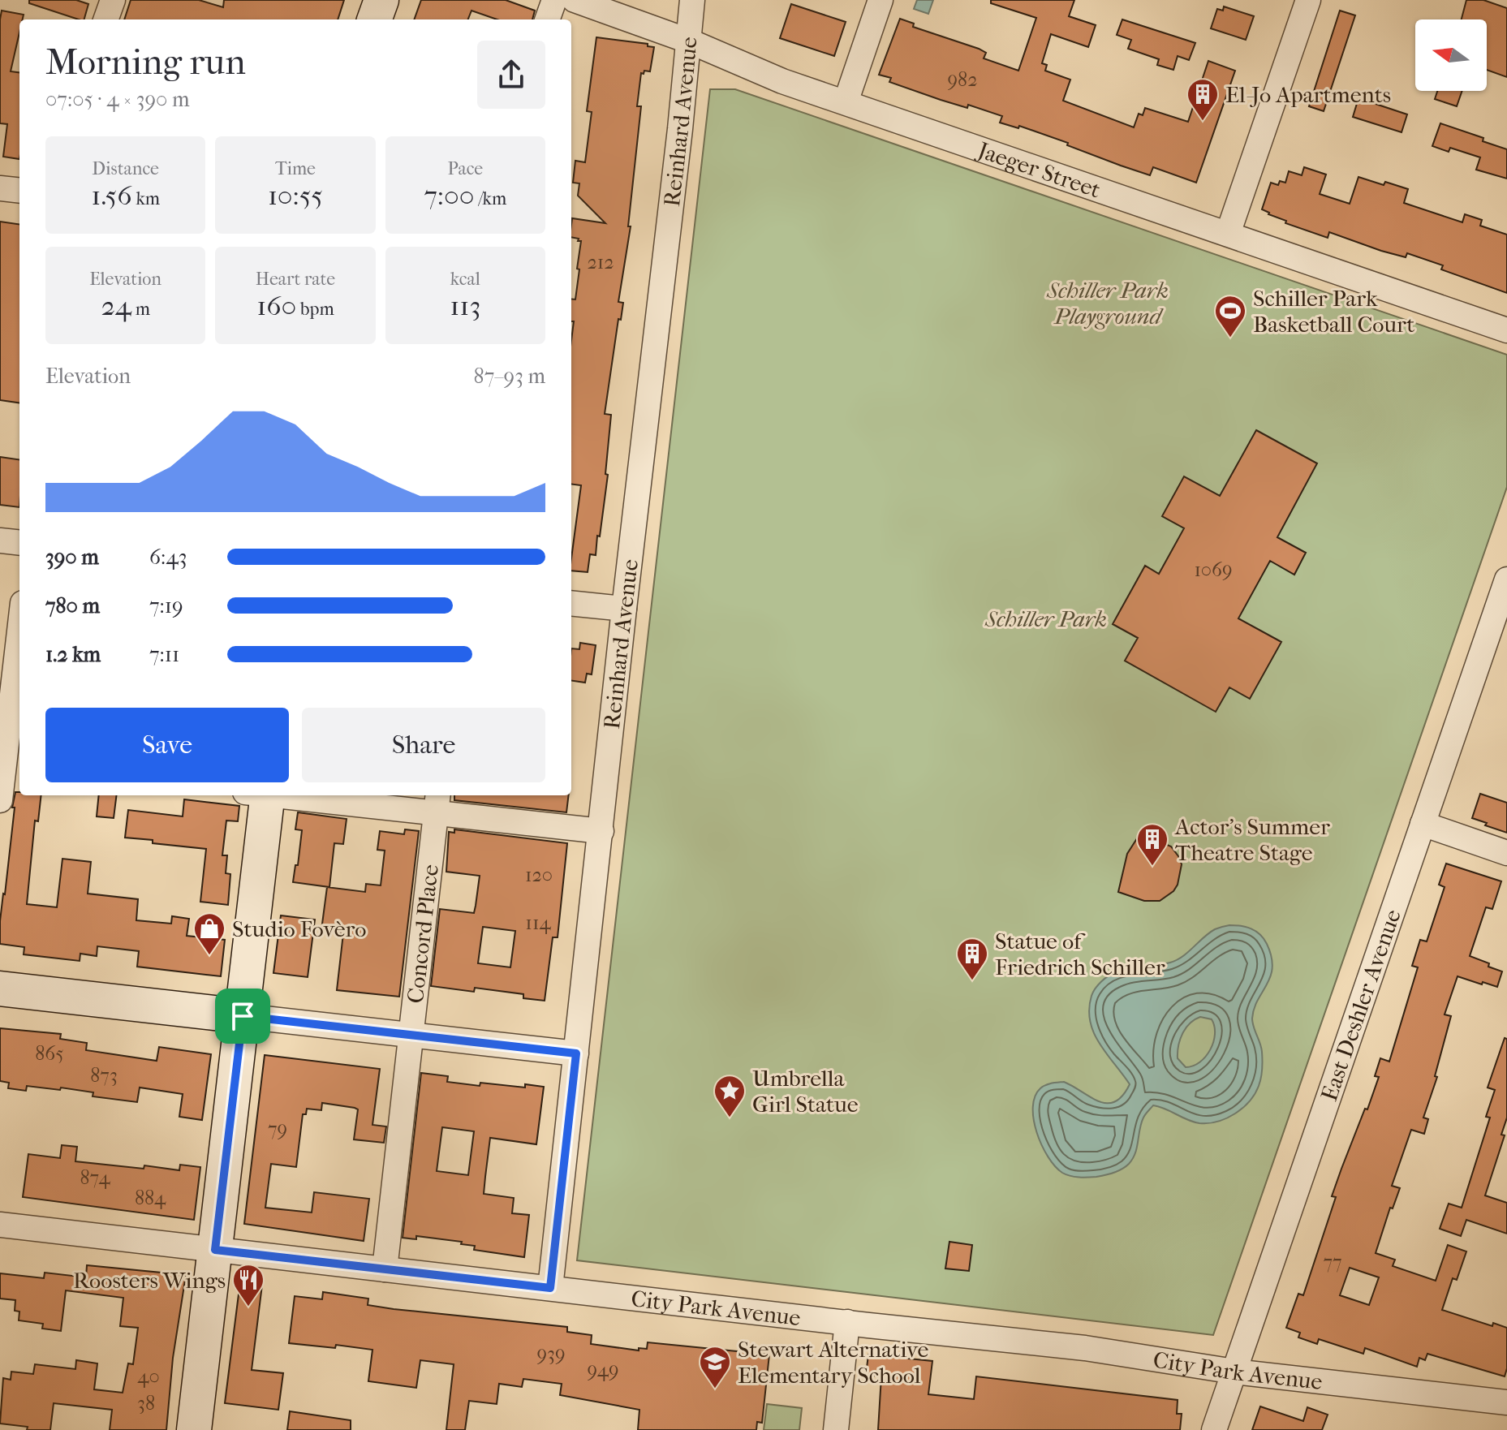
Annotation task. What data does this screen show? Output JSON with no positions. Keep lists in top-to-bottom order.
{
  "streets": {
    "street": [
      "Reinhard Avenue",
      "Jaeger Street",
      "Concord Place",
      "East Deshler Avenue",
      "City Park Avenue"
    ]
  },
  "crossings": [
    ["Reinhard Avenue", "Jaeger Street"],
    ["Reinhard Avenue", "City Park Avenue"],
    ["Concord Place", "City Park Avenue"],
    ["East Deshler Avenue", "City Park Avenue"]
  ],
  "parks": ["Schiller Park Playground", "Schiller Park"],
  "places": {
    "building": ["El-Jo Apartments", "Actor's Summer Theatre Stage", "Statue of Friedrich Schiller"],
    "sports": ["Schiller Park Basketball Court"],
    "shop": ["Studio Fovèro"],
    "place": ["Umbrella Girl Statue"],
    "restaurant": ["Roosters Wings"],
    "school or university": ["Stewart Alternative Elementary School"]
  },
  "house_numbers": [
    "982",
    "212",
    "1069",
    "120",
    "114",
    "865",
    "873",
    "79",
    "874",
    "884",
    "77",
    "939",
    "949",
    "40",
    "38"
  ],
  "north": "left",
  "page": {
    "heading": ["Morning run", "07:05 · 4 × 390 m"],
    "stats": [
      ["Distance", "1.56 km"],
      ["Time", "10:55"],
      ["Pace", "7:00 /km"],
      ["Elevation", "24 m"],
      ["Heart rate", "160 bpm"],
      ["kcal", "113"]
    ],
    "chart": ["Elevation", "87–93 m"],
    "list": [
      {
        "name": "390 m",
        "note": "6:43"
      },
      {
        "name": "780 m",
        "note": "7:19"
      },
      {
        "name": "1.2 km",
        "note": "7:11"
      }
    ],
    "buttons": ["Save", "Share"]
  }
}
